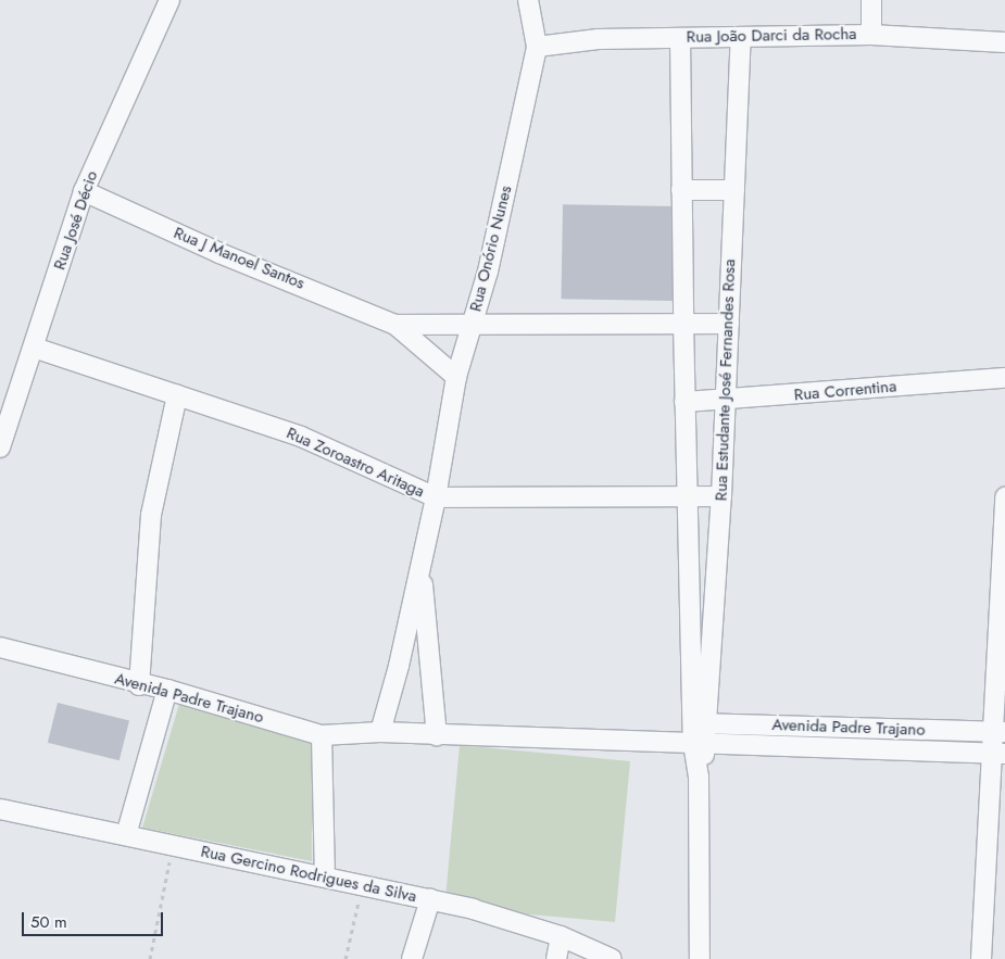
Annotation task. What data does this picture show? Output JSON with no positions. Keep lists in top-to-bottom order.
{
  "streets": {
    "street": [
      "Rua João Darci da Rocha",
      "Rua José Décio",
      "Rua Onório Nunes",
      "Rua J Manoel Santos",
      "Rua Estudante José Fernandes Rosa",
      "Rua Correntina",
      "Rua Zoroastro Aritaga",
      "Avenida Padre Trajano",
      "Rua Gercino Rodrigues da Silva"
    ]
  },
  "crossings": [
    ["Rua João Darci da Rocha", "Rua Onório Nunes"],
    ["Rua João Darci da Rocha", "Rua Estudante José Fernandes Rosa"],
    ["Rua José Décio", "Rua J Manoel Santos"],
    ["Rua José Décio", "Rua Zoroastro Aritaga"],
    ["Rua Onório Nunes", "Rua J Manoel Santos"],
    ["Rua Onório Nunes", "Rua Zoroastro Aritaga"],
    ["Rua J Manoel Santos", "Rua Estudante José Fernandes Rosa"],
    ["Rua Estudante José Fernandes Rosa", "Rua Correntina"],
    ["Rua Estudante José Fernandes Rosa", "Rua Zoroastro Aritaga"],
    ["Rua Estudante José Fernandes Rosa", "Avenida Padre Trajano"]
  ],
  "scale_bar": "50 m"
}
